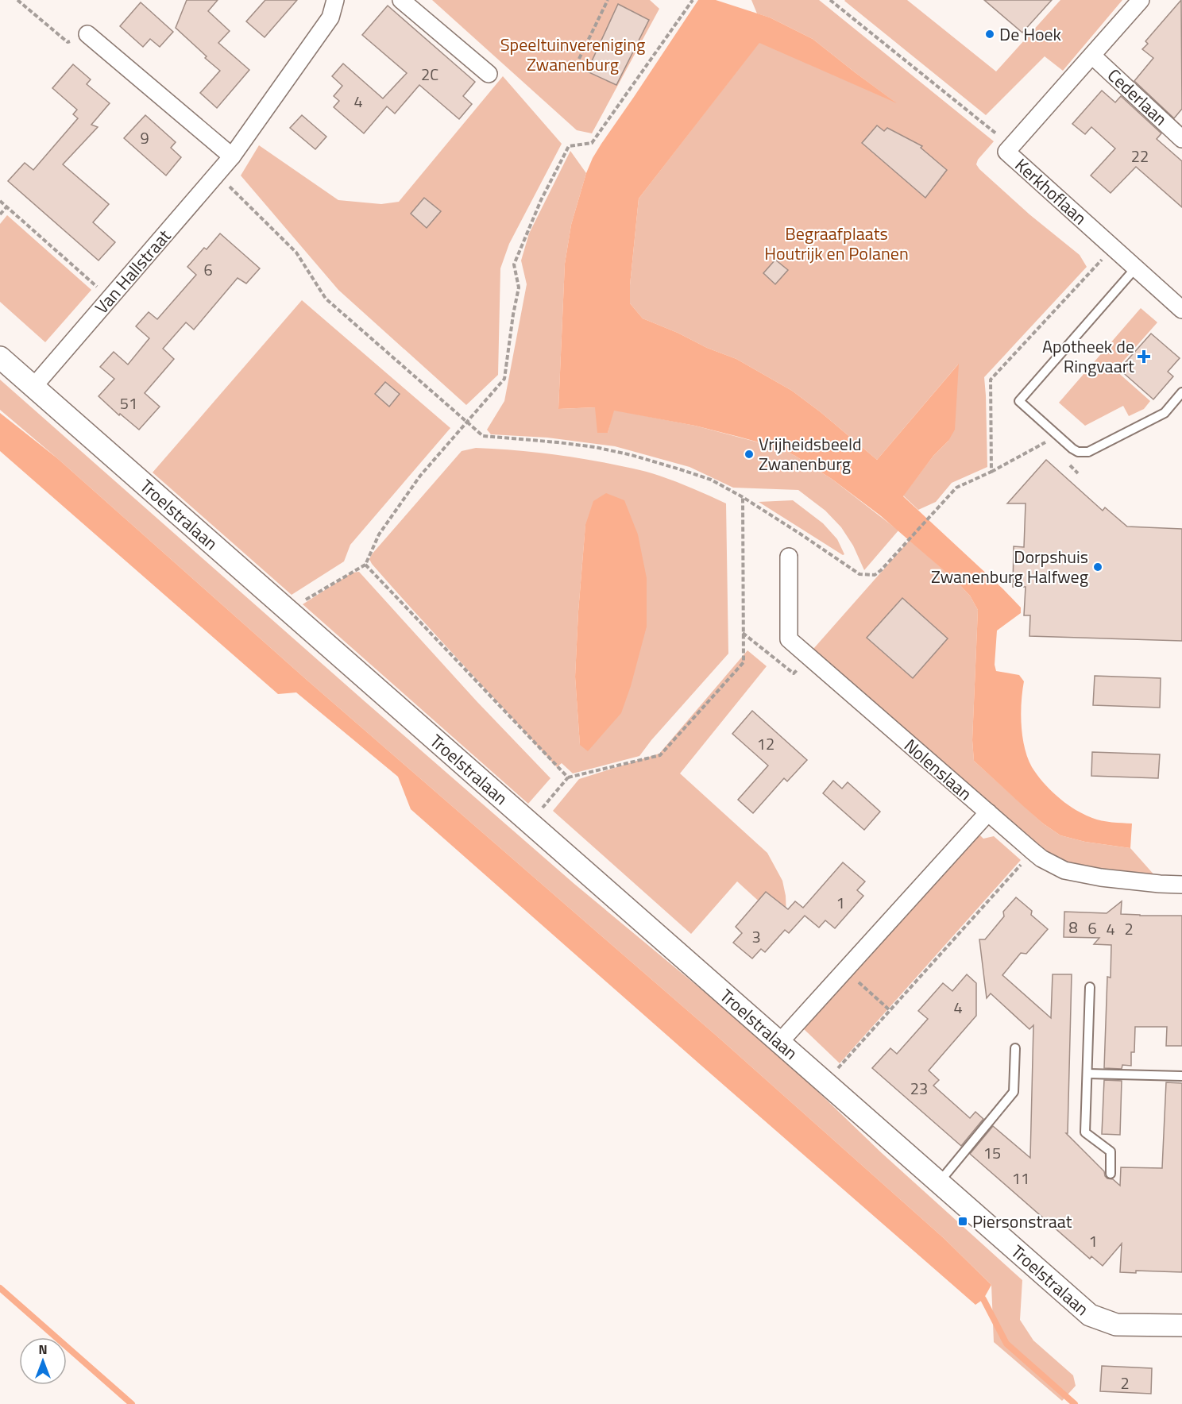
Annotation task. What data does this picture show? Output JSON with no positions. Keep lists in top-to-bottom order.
{
  "streets": {
    "street": [
      "Cederlaan",
      "Kerkhoflaan",
      "Van Hallstraat",
      "Troelstralaan",
      "Nolenslaan"
    ]
  },
  "crossings": [
    ["Cederlaan", "Kerkhoflaan"],
    ["Van Hallstraat", "Troelstralaan"]
  ],
  "parks": ["Speeltuinvereniging Zwanenburg", "Begraafplaats Houtrijk en Polanen"],
  "places": {
    "other": ["De Hoek", "Vrijheidsbeeld Zwanenburg", "Dorpshuis Zwanenburg Halfweg"],
    "health": ["Apotheek de Ringvaart"],
    "transit": ["Piersonstraat"]
  },
  "house_numbers": [
    "2C",
    "4",
    "9",
    "22",
    "6",
    "51",
    "12",
    "1",
    "8",
    "6",
    "4",
    "2",
    "3",
    "4",
    "23",
    "15",
    "11",
    "1",
    "2"
  ],
  "north": "top"
}
